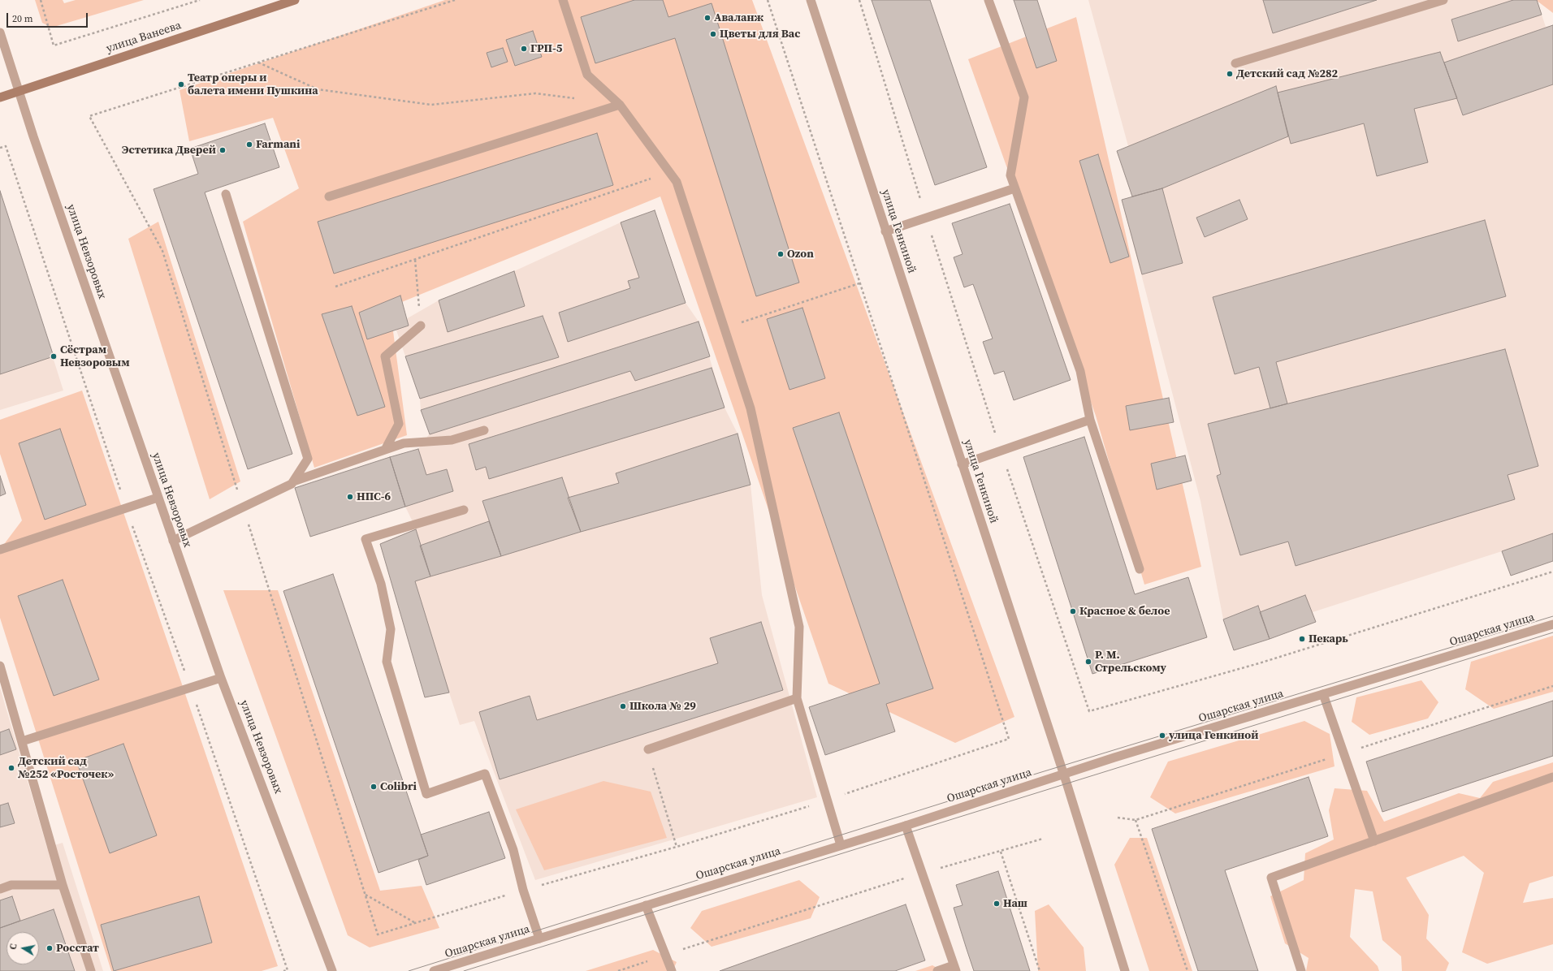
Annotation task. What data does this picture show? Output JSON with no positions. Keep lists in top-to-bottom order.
{
  "streets": {
    "main road": ["улица Ванеева"],
    "street": ["улица Генкиной", "улица Невзоровых", "Ошарская улица"]
  },
  "crossings": [
    ["улица Ванеева", "улица Невзоровых"],
    ["улица Генкиной", "Ошарская улица"]
  ],
  "places": [
    "Аваланж",
    "Цветы для Вас",
    "ГРП-5",
    "Детский сад №282",
    "Театр оперы и балета имени Пушкина",
    "Farmani",
    "Эстетика Дверей",
    "Ozon",
    "Сёстрам Невзоровым",
    "НПС-6",
    "Красное & белое",
    "Пекарь",
    "Р. М. Стрельскому",
    "Школа № 29",
    "улица Генкиной",
    "Детский сад №252 «Росточек»",
    "Colibri",
    "Наш",
    "Росстат"
  ],
  "scale_bar": "20 m",
  "north": "left"
}
